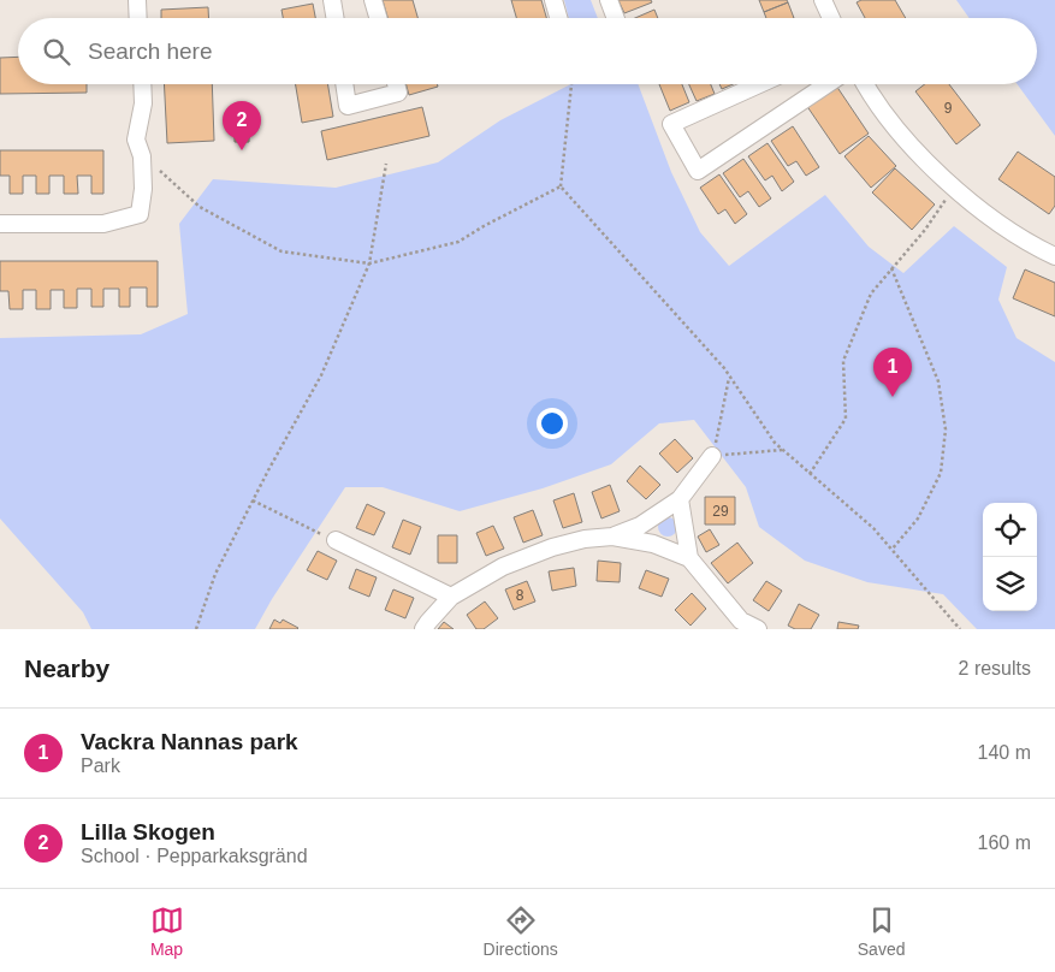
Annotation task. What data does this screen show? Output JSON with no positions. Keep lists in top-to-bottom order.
{
  "house_numbers": ["9", "29", "8"],
  "page": {
    "search": "Search here",
    "pins": ["2", "1"],
    "heading": ["Nearby", "2 results"],
    "list": [
      {
        "mark": "1",
        "name": "Vackra Nannas park",
        "note": "Park",
        "value": "140 m"
      },
      {
        "mark": "2",
        "name": "Lilla Skogen",
        "note": "School · Pepparkaksgränd",
        "value": "160 m"
      }
    ],
    "nav": ["Map", "Directions", "Saved"]
  }
}
